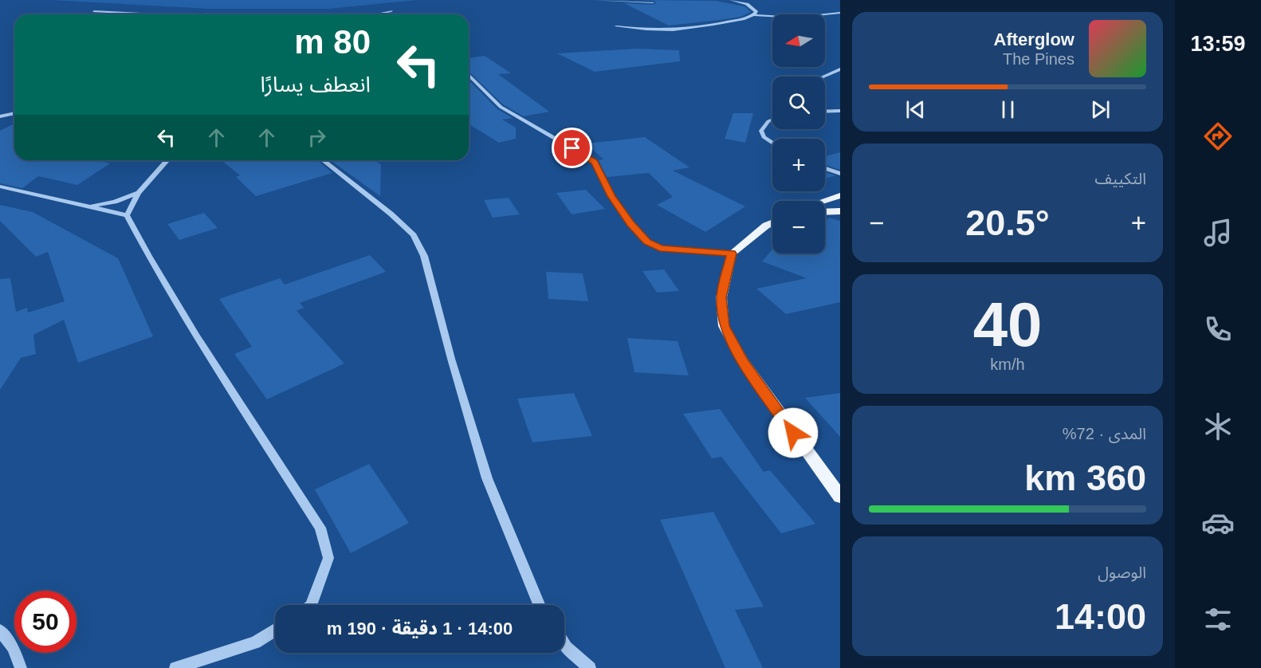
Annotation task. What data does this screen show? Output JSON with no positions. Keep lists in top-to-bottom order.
{
  "north": "left",
  "page": {
    "tabs": "13:59",
    "map_buttons": ["+", "−"],
    "turn": ["80 m", "انعطف يسارًا"],
    "song": ["Afterglow", "The Pines"],
    "tile": [
      "التكييف",
      ["40", "km/h"],
      ["المدى · 72%", "360 km"],
      ["الوصول", "14:00"]
    ],
    "heat": ["−", "20.5°", "+"],
    "limit": "50",
    "trip": "14:00 · 1 دقيقة · 190 m"
  }
}
